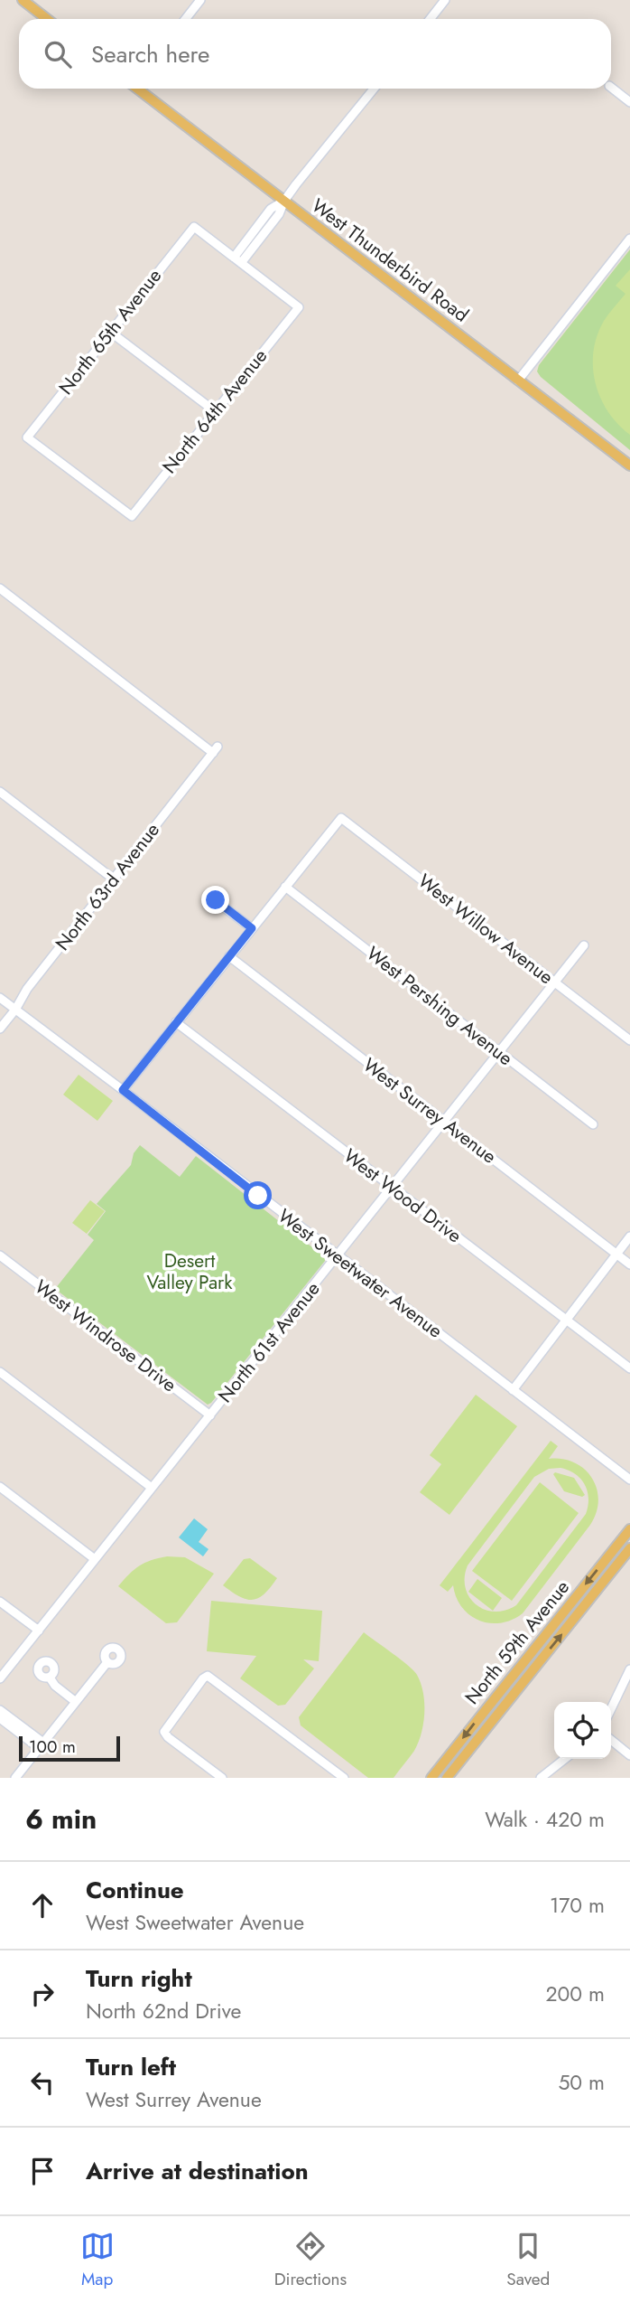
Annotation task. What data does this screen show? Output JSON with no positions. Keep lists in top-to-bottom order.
{
  "streets": {
    "main road": ["West Thunderbird Road", "North 59th Avenue"],
    "street": [
      "North 65th Avenue",
      "North 64th Avenue",
      "North 63rd Avenue",
      "West Willow Avenue",
      "West Pershing Avenue",
      "West Surrey Avenue",
      "West Wood Drive",
      "West Sweetwater Avenue",
      "West Windrose Drive",
      "North 61st Avenue"
    ]
  },
  "crossings": [
    ["North 65th Avenue", "North 64th Avenue"],
    ["North 63rd Avenue", "West Sweetwater Avenue"],
    ["West Willow Avenue", "West Pershing Avenue"],
    ["West Willow Avenue", "North 61st Avenue"],
    ["West Pershing Avenue", "North 61st Avenue"],
    ["West Surrey Avenue", "North 61st Avenue"],
    ["West Wood Drive", "North 61st Avenue"],
    ["West Sweetwater Avenue", "North 61st Avenue"],
    ["West Windrose Drive", "North 61st Avenue"]
  ],
  "parks": ["Desert Valley Park"],
  "scale_bar": "100 m",
  "page": {
    "search": "Search here",
    "scale": "100 m",
    "heading": ["6 min", "Walk · 420 m"],
    "list": [
      ["Continue", "West Sweetwater Avenue", "170 m"],
      ["Turn right", "North 62nd Drive", "200 m"],
      ["Turn left", "West Surrey Avenue", "50 m"],
      "Arrive at destination"
    ],
    "nav": ["Map", "Directions", "Saved"]
  }
}
